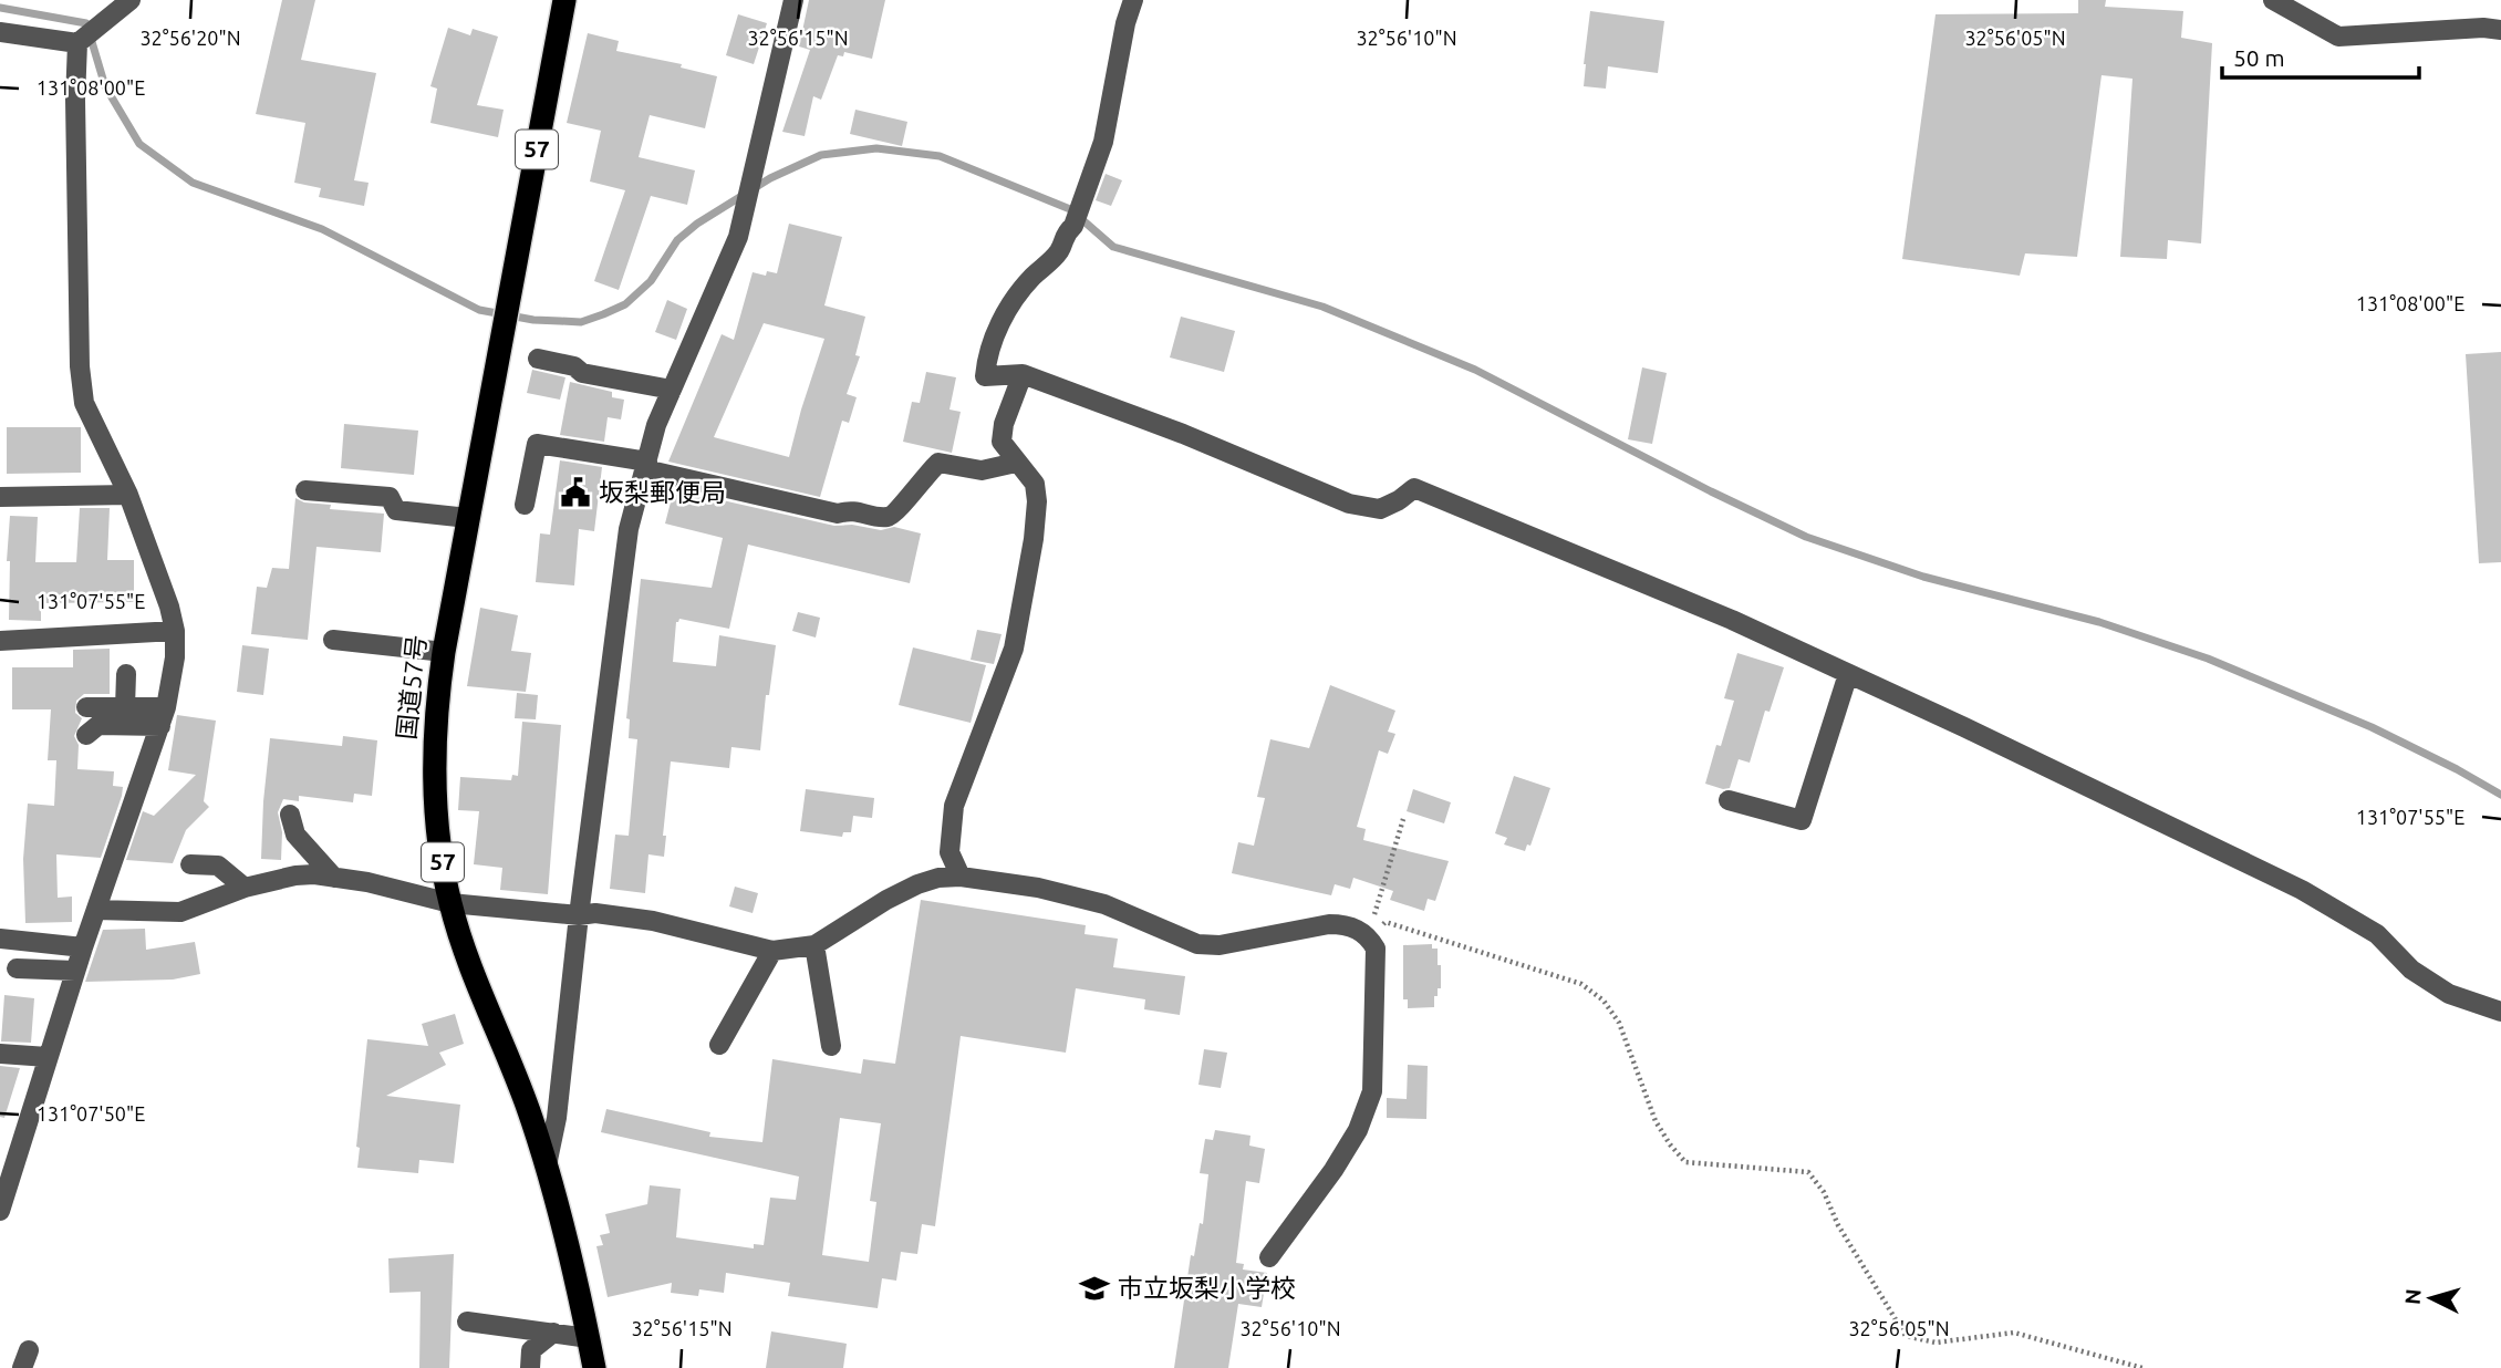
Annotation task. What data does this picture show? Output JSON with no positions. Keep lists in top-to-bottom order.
{
  "streets": {
    "highway": ["57", "国道57号"]
  },
  "places": {
    "public building": ["坂梨郵便局"],
    "school or university": ["市立坂梨小学校"]
  },
  "scale_bar": "50 m",
  "north": "left",
  "coordinates": [
    "32°56'20\"N",
    "32°56'15\"N",
    "32°56'10\"N",
    "32°56'05\"N",
    "131°08'00\"E",
    "131°07'55\"E",
    "131°07'50\"E"
  ]
}
